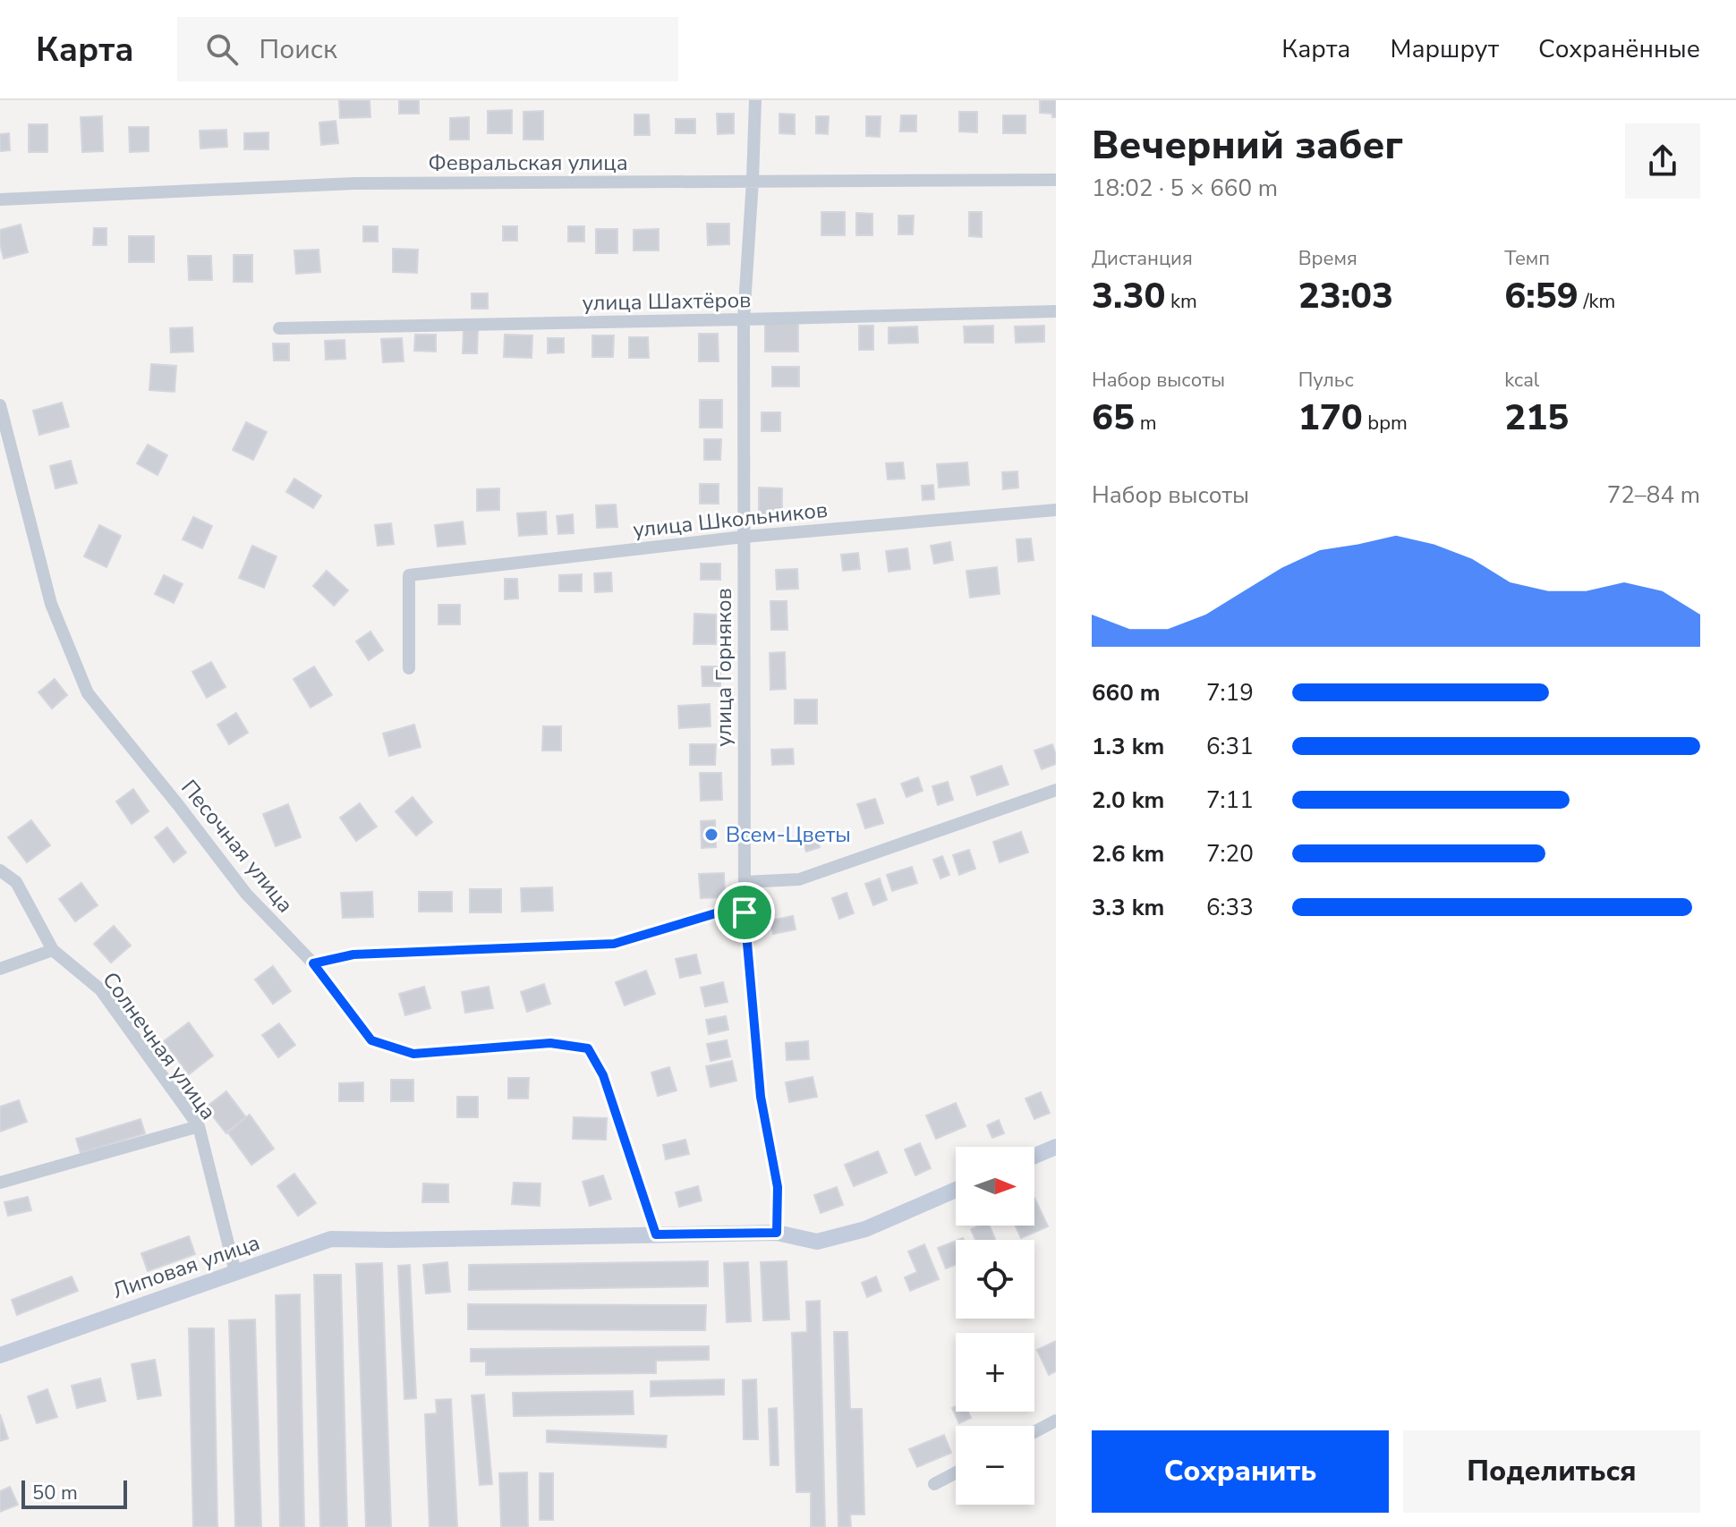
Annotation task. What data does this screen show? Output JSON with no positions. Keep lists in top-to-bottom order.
{
  "streets": {
    "main road": ["Липовая улица"],
    "street": [
      "Февральская улица",
      "улица Шахтёров",
      "улица Школьников",
      "улица Горняков",
      "Песочная улица",
      "Солнечная улица"
    ]
  },
  "crossings": [
    ["Февральская улица", "улица Горняков"],
    ["улица Шахтёров", "улица Горняков"],
    ["улица Школьников", "улица Горняков"],
    ["улица Горняков", "Липовая улица"],
    ["Песочная улица", "Липовая улица"],
    ["Солнечная улица", "Липовая улица"]
  ],
  "places": ["Всем-Цветы"],
  "scale_bar": "50 m",
  "north": "right",
  "page": {
    "header": "Карта",
    "search": "Поиск",
    "nav": ["Карта", "Маршрут", "Сохранённые"],
    "heading": ["Вечерний забег", "18:02 · 5 × 660 m"],
    "stats": [
      ["Дистанция", "3.30 km"],
      ["Время", "23:03"],
      ["Темп", "6:59 /km"],
      ["Набор высоты", "65 m"],
      ["Пульс", "170 bpm"],
      ["kcal", "215"]
    ],
    "chart": ["Набор высоты", "72–84 m"],
    "list": [
      {
        "name": "660 m",
        "note": "7:19"
      },
      {
        "name": "1.3 km",
        "note": "6:31"
      },
      {
        "name": "2.0 km",
        "note": "7:11"
      },
      {
        "name": "2.6 km",
        "note": "7:20"
      },
      {
        "name": "3.3 km",
        "note": "6:33"
      }
    ],
    "map_buttons": ["+", "−"],
    "buttons": ["Сохранить", "Поделиться"],
    "scale": "50 m"
  }
}
